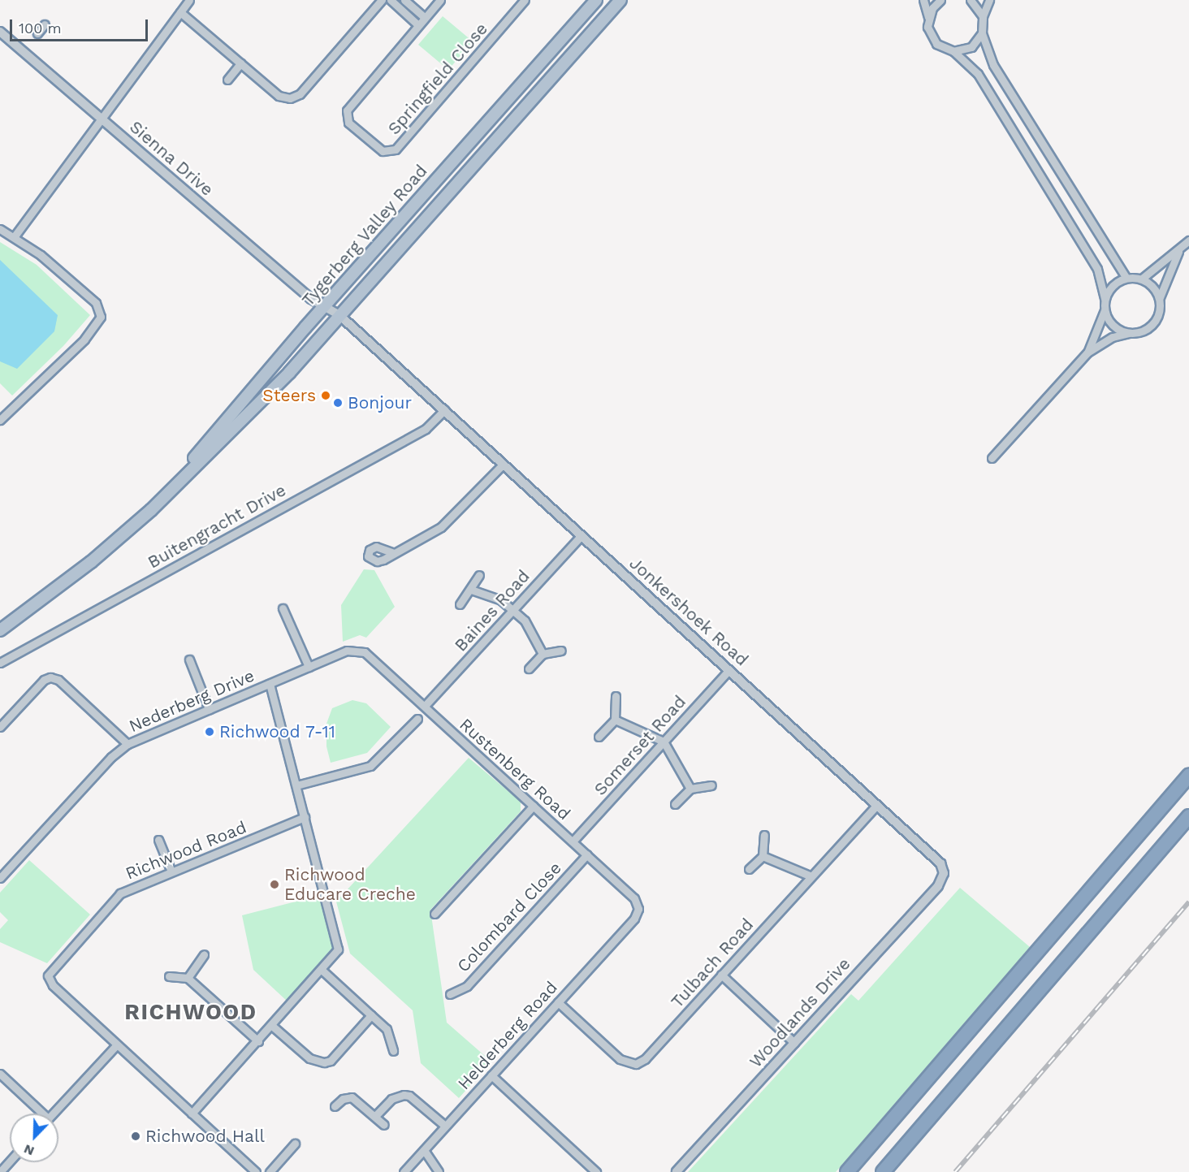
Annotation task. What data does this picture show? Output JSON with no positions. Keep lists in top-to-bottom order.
{
  "streets": {
    "main road": ["Tygerberg Valley Road"],
    "street": [
      "Springfield Close",
      "Sienna Drive",
      "Buitengracht Drive",
      "Baines Road",
      "Jonkershoek Road",
      "Nederberg Drive",
      "Somerset Road",
      "Rustenberg Road",
      "Richwood Road",
      "Colombard Close",
      "Tulbach Road",
      "Woodlands Drive",
      "Helderberg Road"
    ]
  },
  "crossings": [
    ["Sienna Drive", "Tygerberg Valley Road"],
    ["Tygerberg Valley Road", "Jonkershoek Road"],
    ["Buitengracht Drive", "Jonkershoek Road"],
    ["Baines Road", "Jonkershoek Road"],
    ["Baines Road", "Rustenberg Road"],
    ["Jonkershoek Road", "Somerset Road"],
    ["Jonkershoek Road", "Tulbach Road"],
    ["Jonkershoek Road", "Woodlands Drive"],
    ["Nederberg Drive", "Rustenberg Road"],
    ["Somerset Road", "Rustenberg Road"],
    ["Rustenberg Road", "Colombard Close"],
    ["Rustenberg Road", "Helderberg Road"],
    ["Tulbach Road", "Helderberg Road"]
  ],
  "districts": ["RICHWOOD"],
  "places": [
    "Steers",
    "Bonjour",
    "Richwood 7-11",
    "Richwood Educare Creche",
    "Richwood Hall"
  ],
  "scale_bar": "100 m",
  "north": "bottom left"
}
